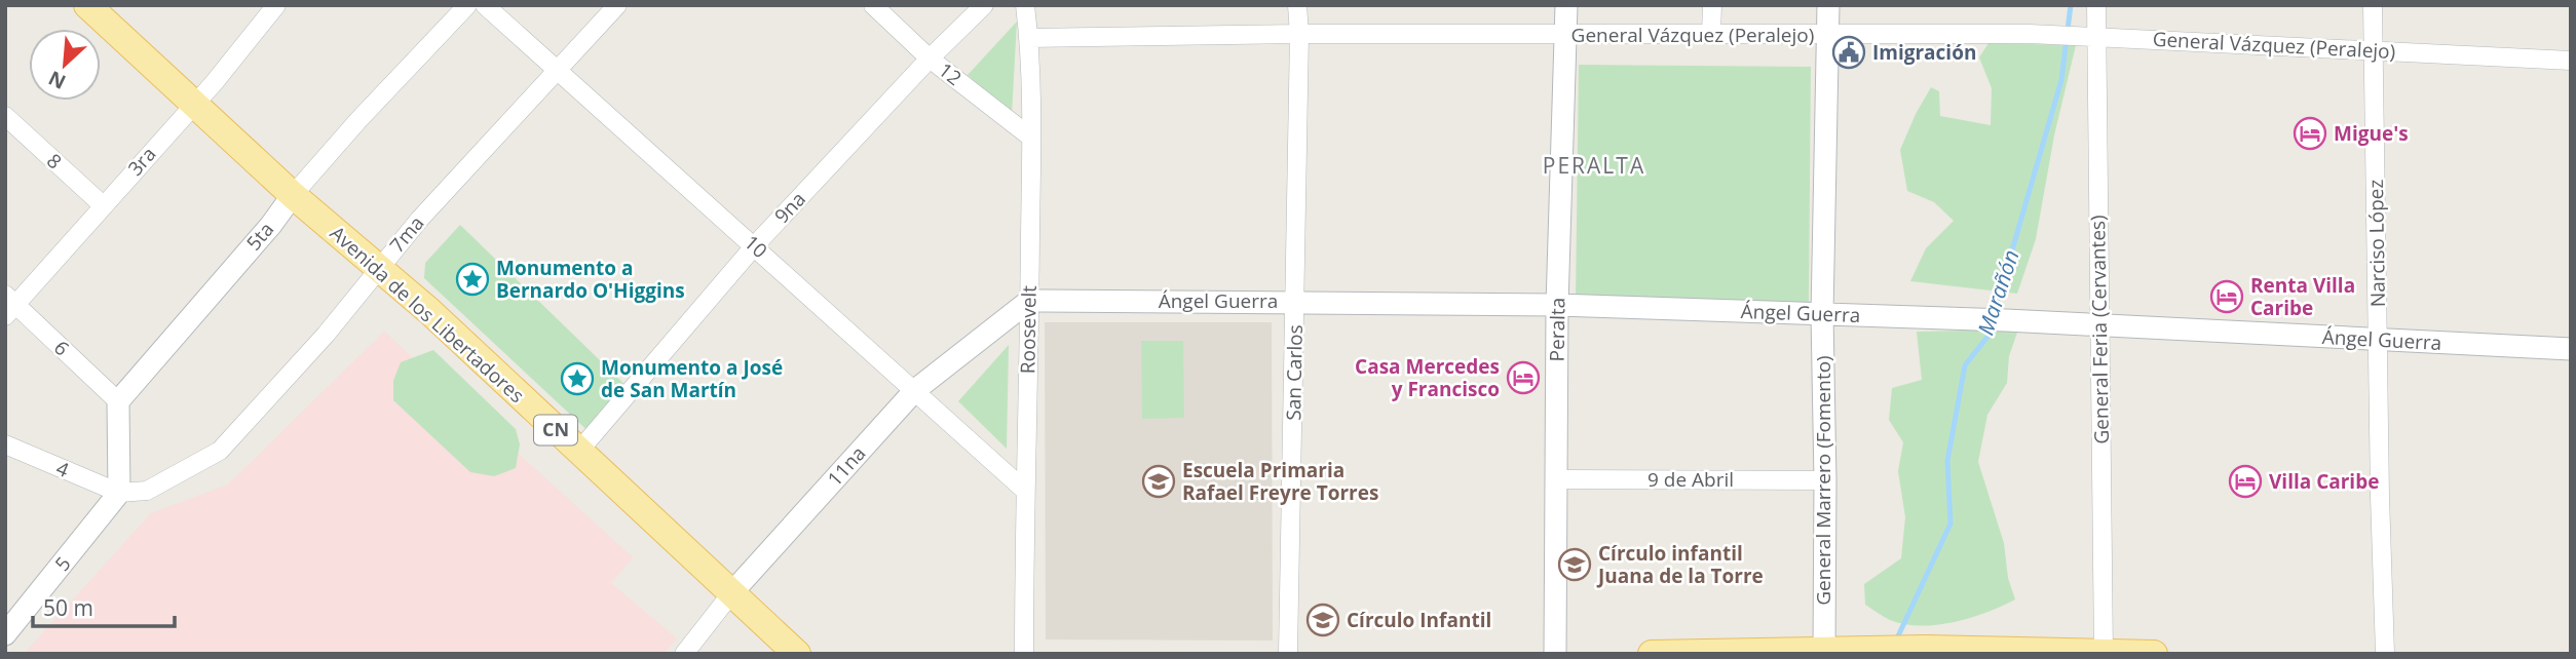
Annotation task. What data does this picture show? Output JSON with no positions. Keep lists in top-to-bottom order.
{
  "streets": {
    "main road": ["Avenida de los Libertadores", "CN"],
    "street": [
      "General Vázquez (Peralejo)",
      "12",
      "8",
      "3ra",
      "9na",
      "7ma",
      "5ta",
      "Narciso López",
      "10",
      "Ángel Guerra",
      "Roosevelt",
      "Peralta",
      "General Feria (Cervantes)",
      "6",
      "San Carlos",
      "11na",
      "4",
      "9 de Abril",
      "General Marrero (Fomento)",
      "5"
    ]
  },
  "crossings": [
    ["General Vázquez (Peralejo)", "Narciso López"],
    ["General Vázquez (Peralejo)", "Roosevelt"],
    ["General Vázquez (Peralejo)", "Peralta"],
    ["General Vázquez (Peralejo)", "General Feria (Cervantes)"],
    ["General Vázquez (Peralejo)", "San Carlos"],
    ["General Vázquez (Peralejo)", "General Marrero (Fomento)"],
    ["12", "9na"],
    ["12", "Roosevelt"],
    ["8", "3ra"],
    ["3ra", "Avenida de los Libertadores"],
    ["3ra", "6"],
    ["9na", "10"],
    ["9na", "Avenida de los Libertadores"],
    ["7ma", "10"],
    ["7ma", "Avenida de los Libertadores"],
    ["7ma", "4"],
    ["7ma", "5"],
    ["5ta", "Avenida de los Libertadores"],
    ["5ta", "6"],
    ["Narciso López", "Ángel Guerra"],
    ["10", "Roosevelt"],
    ["10", "11na"],
    ["Ángel Guerra", "Roosevelt"],
    ["Ángel Guerra", "Peralta"],
    ["Ángel Guerra", "General Feria (Cervantes)"],
    ["Ángel Guerra", "San Carlos"],
    ["Ángel Guerra", "11na"],
    ["Ángel Guerra", "General Marrero (Fomento)"],
    ["Avenida de los Libertadores", "11na"],
    ["Roosevelt", "11na"],
    ["Peralta", "9 de Abril"],
    ["4", "5"],
    ["9 de Abril", "General Marrero (Fomento)"]
  ],
  "districts": ["PERALTA"],
  "water": ["Marañón"],
  "places": {
    "public building": ["Imigración"],
    "hotel": [
      "Migue's",
      "Renta Villa Caribe",
      "Casa Mercedes y Francisco",
      "Villa Caribe"
    ],
    "place": ["Monumento a Bernardo O'Higgins", "Monumento a José de San Martín"],
    "school or university": ["Escuela Primaria Rafael Freyre Torres", "Círculo infantil Juana de la Torre", "Círculo Infantil"]
  },
  "scale_bar": "50 m",
  "north": "bottom left"
}
